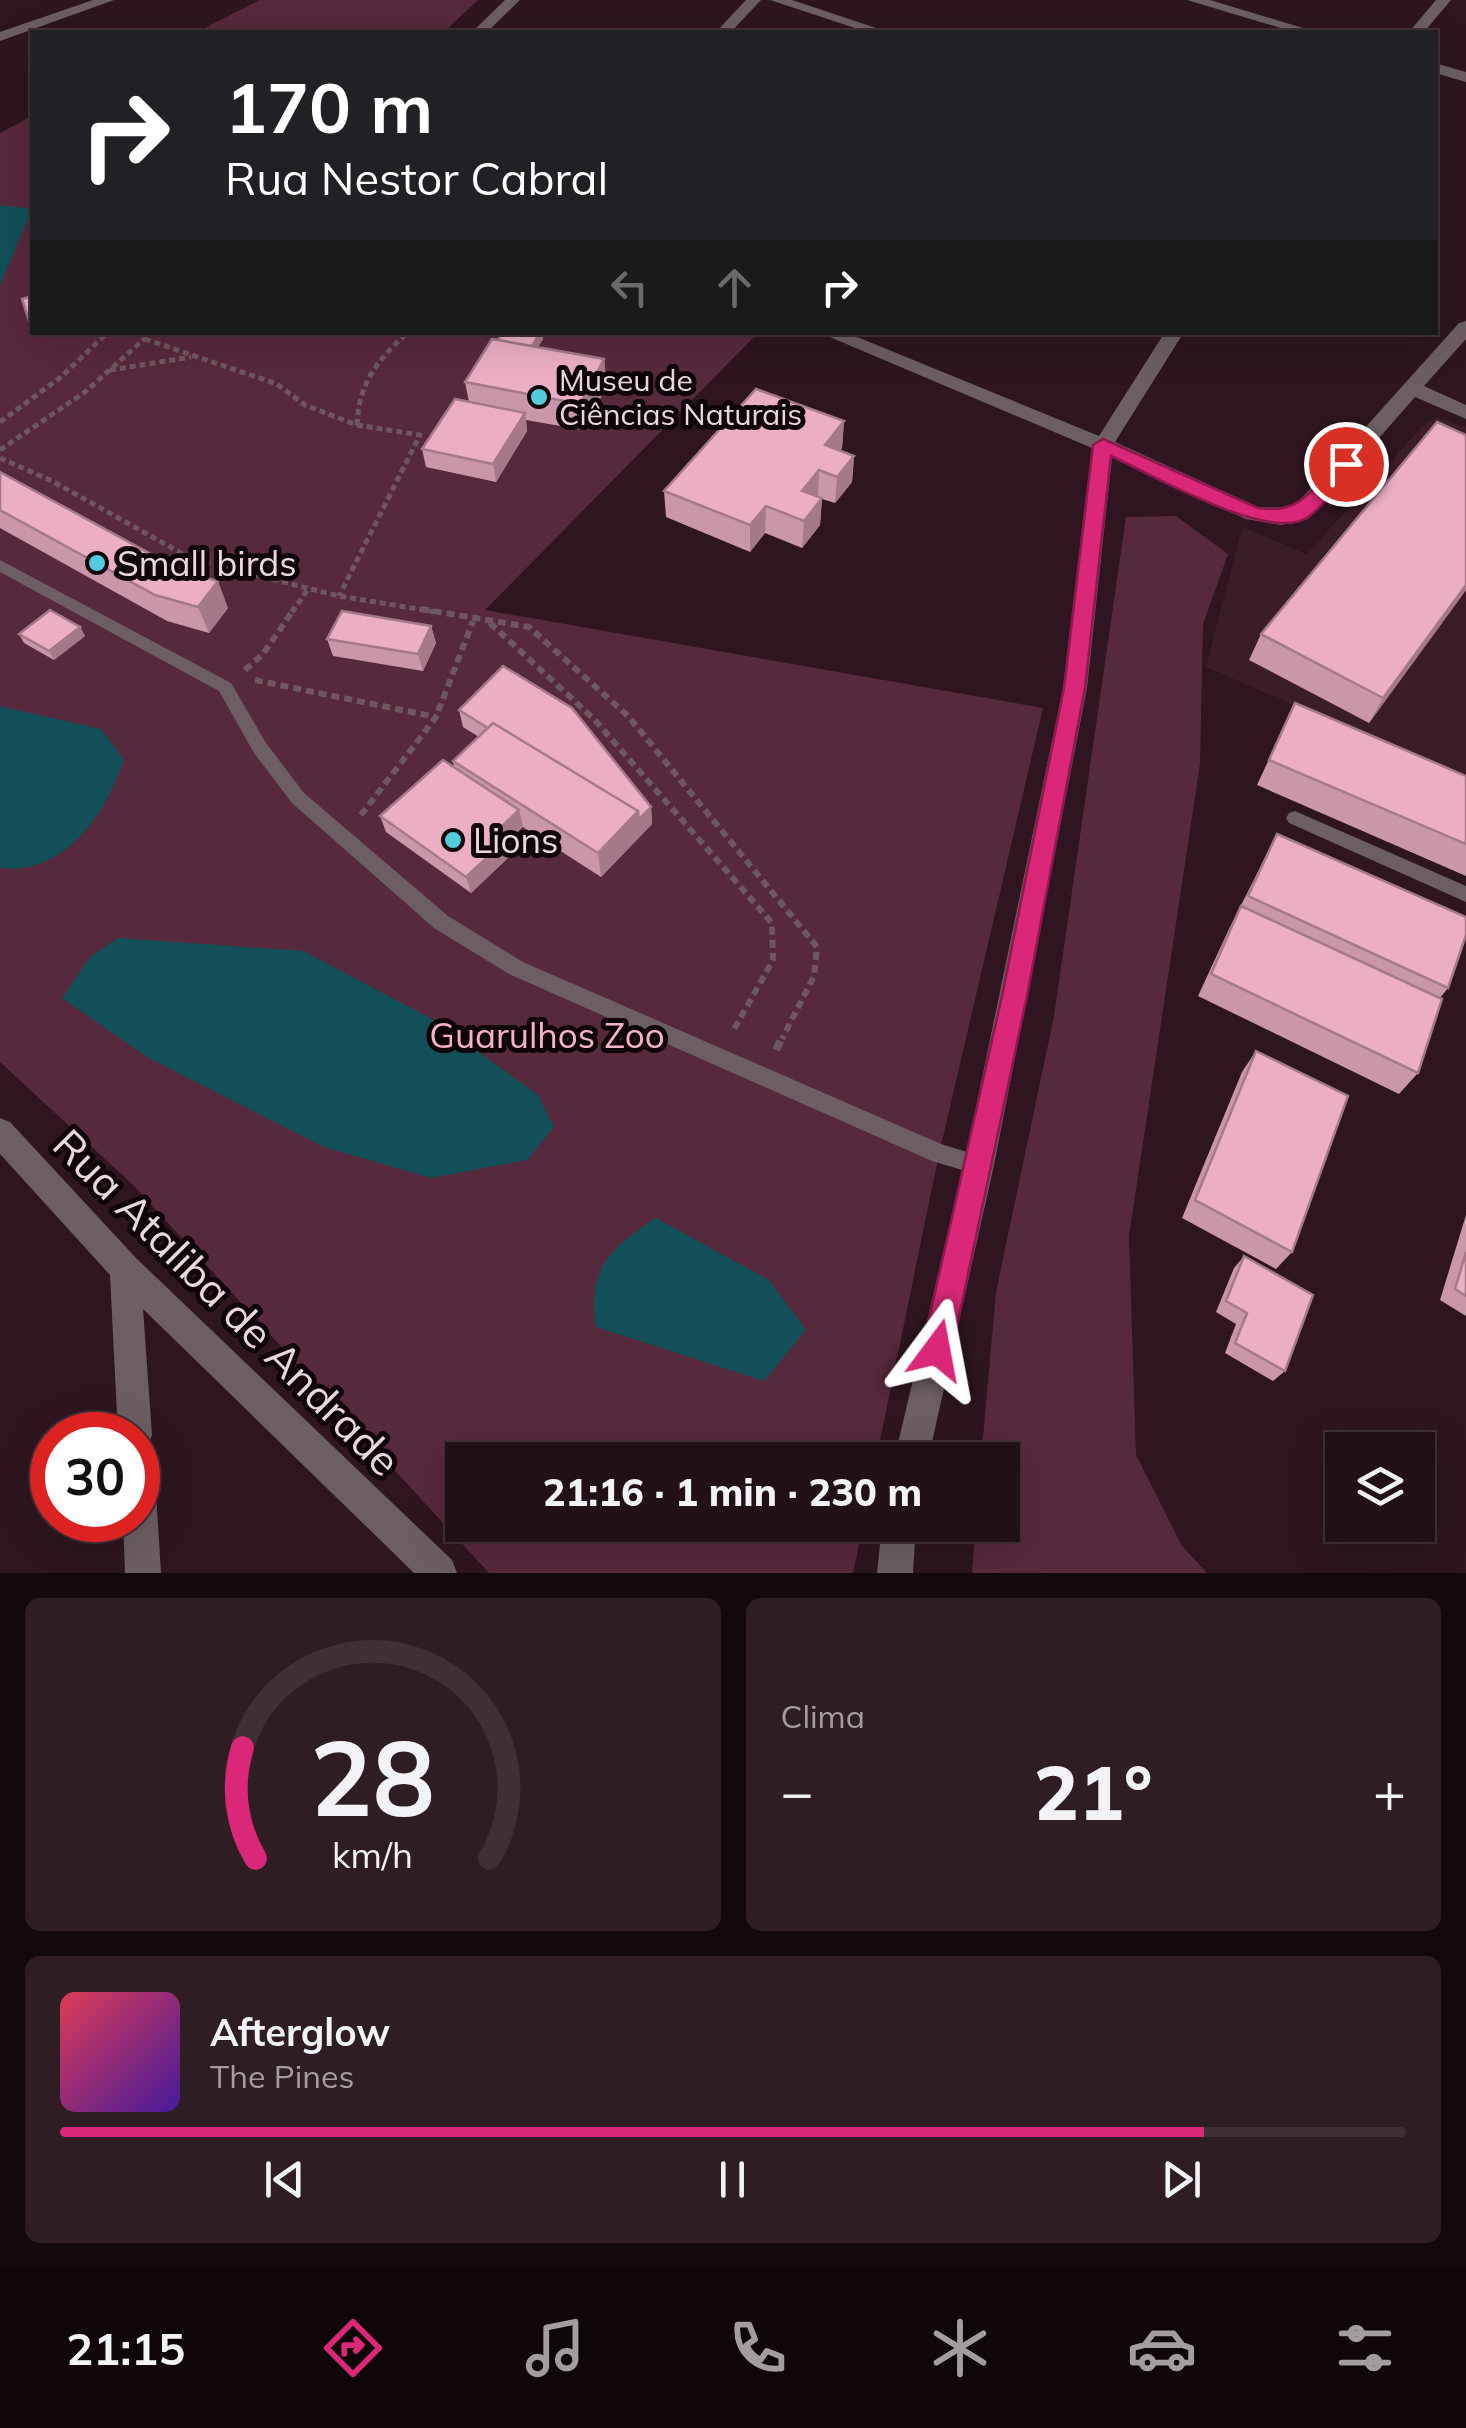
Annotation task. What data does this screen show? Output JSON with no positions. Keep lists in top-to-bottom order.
{
  "streets": {
    "street": ["Rua Ataliba de Andrade"]
  },
  "parks": ["Guarulhos Zoo"],
  "places": ["Museu de Ciências Naturais", "Small birds", "Lions"],
  "page": {
    "turn": ["170 m", "Rua Nestor Cabral"],
    "limit": "30",
    "trip": "21:16 · 1 min · 230 m",
    "tile": "Clima",
    "heat": ["−", "21°", "+"],
    "song": ["Afterglow", "The Pines"],
    "tabs": "21:15",
    "gauge": ["28", "km/h"]
  }
}
